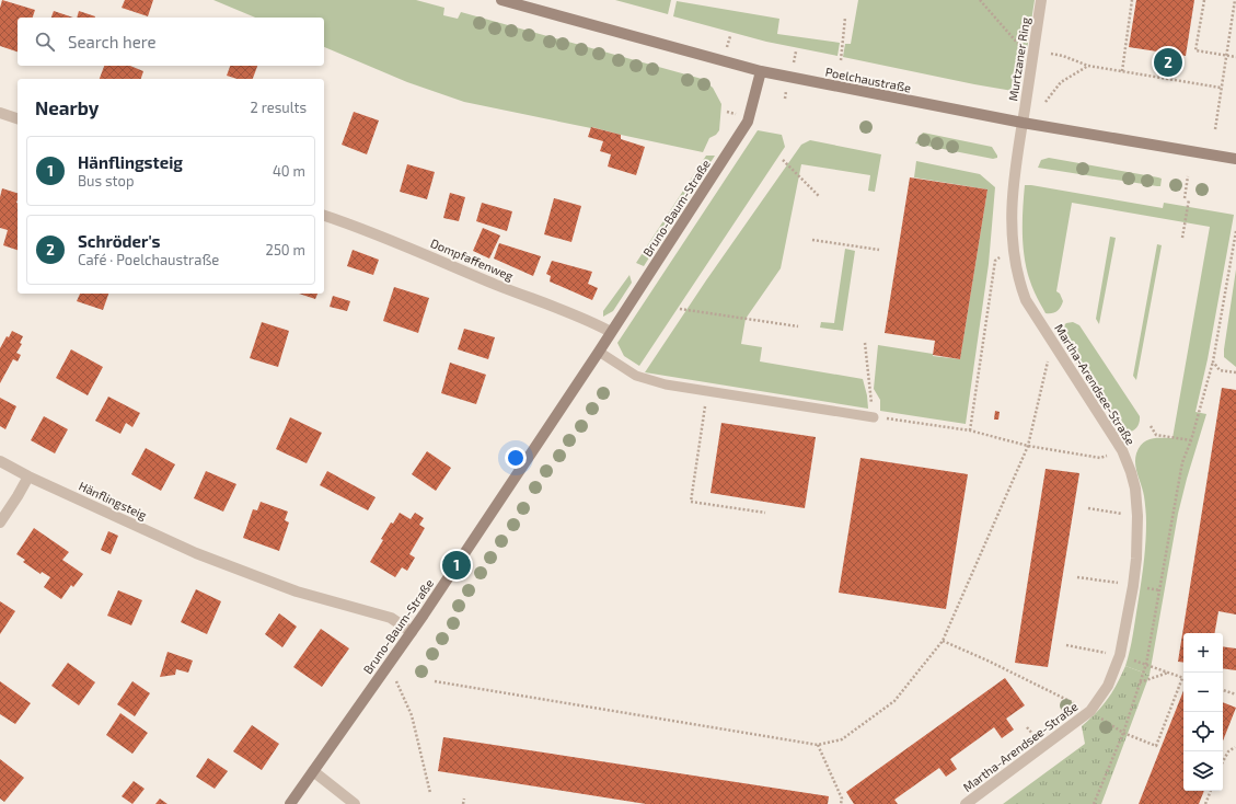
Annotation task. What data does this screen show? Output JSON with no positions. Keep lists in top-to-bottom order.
{
  "streets": {
    "street": [
      "Murtzaner Ring",
      "Poelchaustraße",
      "Bruno-Baum-Straße",
      "Dompfaffenweg",
      "Martha-Arendsee-Straße",
      "Hänflingsteig"
    ]
  },
  "crossings": [
    ["Murtzaner Ring", "Poelchaustraße"],
    ["Murtzaner Ring", "Martha-Arendsee-Straße"],
    ["Poelchaustraße", "Bruno-Baum-Straße"],
    ["Poelchaustraße", "Martha-Arendsee-Straße"],
    ["Bruno-Baum-Straße", "Dompfaffenweg"],
    ["Bruno-Baum-Straße", "Hänflingsteig"]
  ],
  "page": {
    "search": "Search here",
    "pins": ["2", "1"],
    "heading": ["Nearby", "2 results"],
    "list": [
      {
        "mark": "1",
        "name": "Hänflingsteig",
        "note": "Bus stop",
        "value": "40 m"
      },
      {
        "mark": "2",
        "name": "Schröder's",
        "note": "Café · Poelchaustraße",
        "value": "250 m"
      }
    ],
    "map_buttons": ["+", "−"]
  }
}
